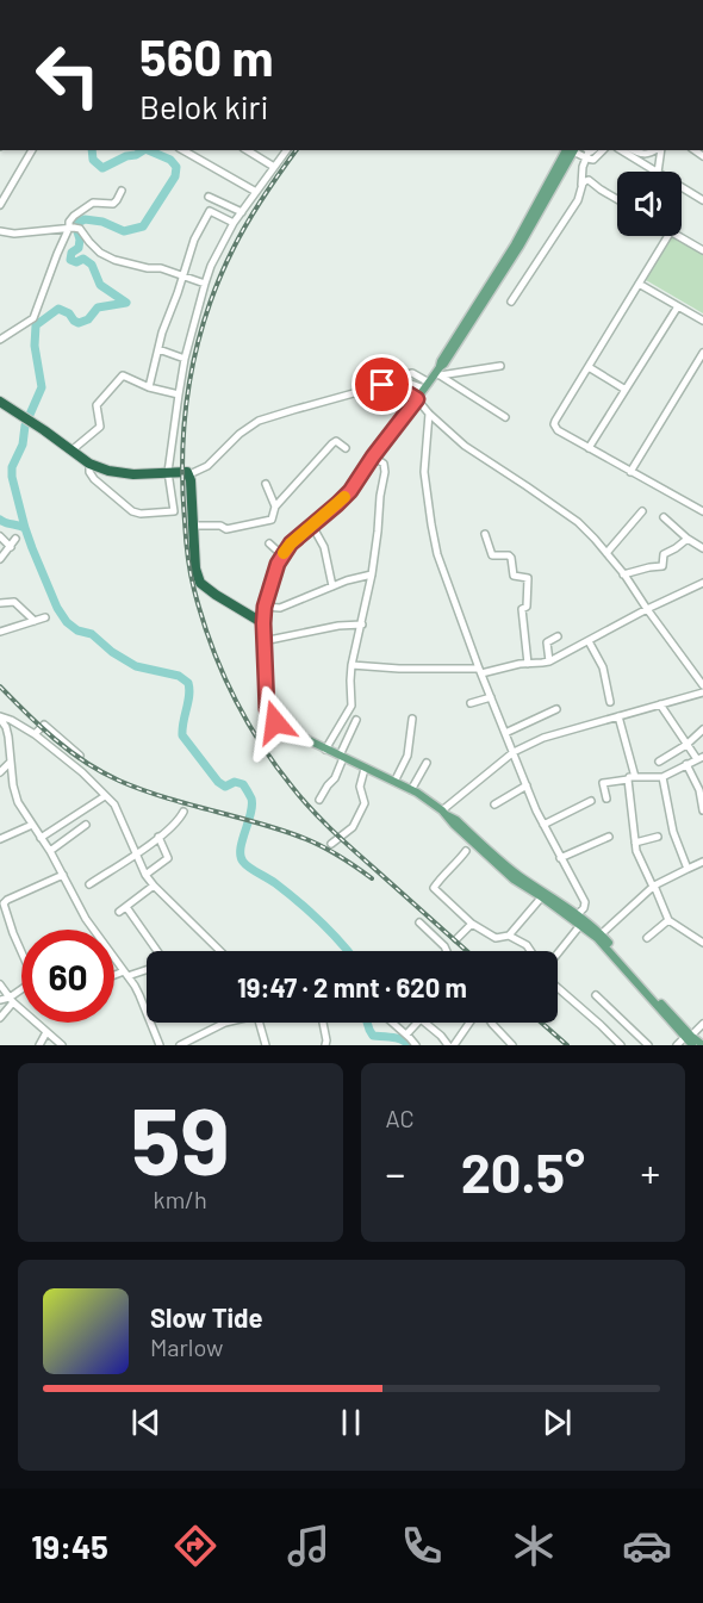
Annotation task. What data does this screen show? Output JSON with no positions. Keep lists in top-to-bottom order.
{
  "page": {
    "turn": ["560 m", "Belok kiri"],
    "limit": "60",
    "trip": "19:47 · 2 mnt · 620 m",
    "tile": [
      ["59", "km/h"],
      "AC"
    ],
    "heat": ["−", "20.5°", "+"],
    "song": ["Slow Tide", "Marlow"],
    "tabs": "19:45"
  }
}
